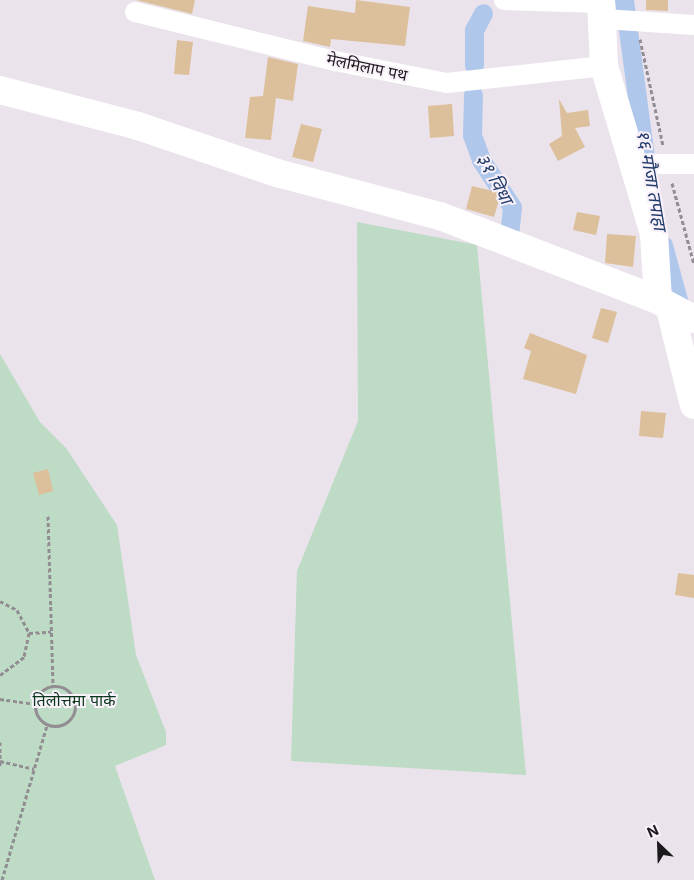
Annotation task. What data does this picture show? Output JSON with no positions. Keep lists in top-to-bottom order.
{
  "streets": {
    "street": ["मेलमिलाप पथ"]
  },
  "water": ["३१ विधा", "१६ मौजा तपाहा"],
  "parks": ["तिलोत्तमा पार्क"],
  "north": "top left"
}
